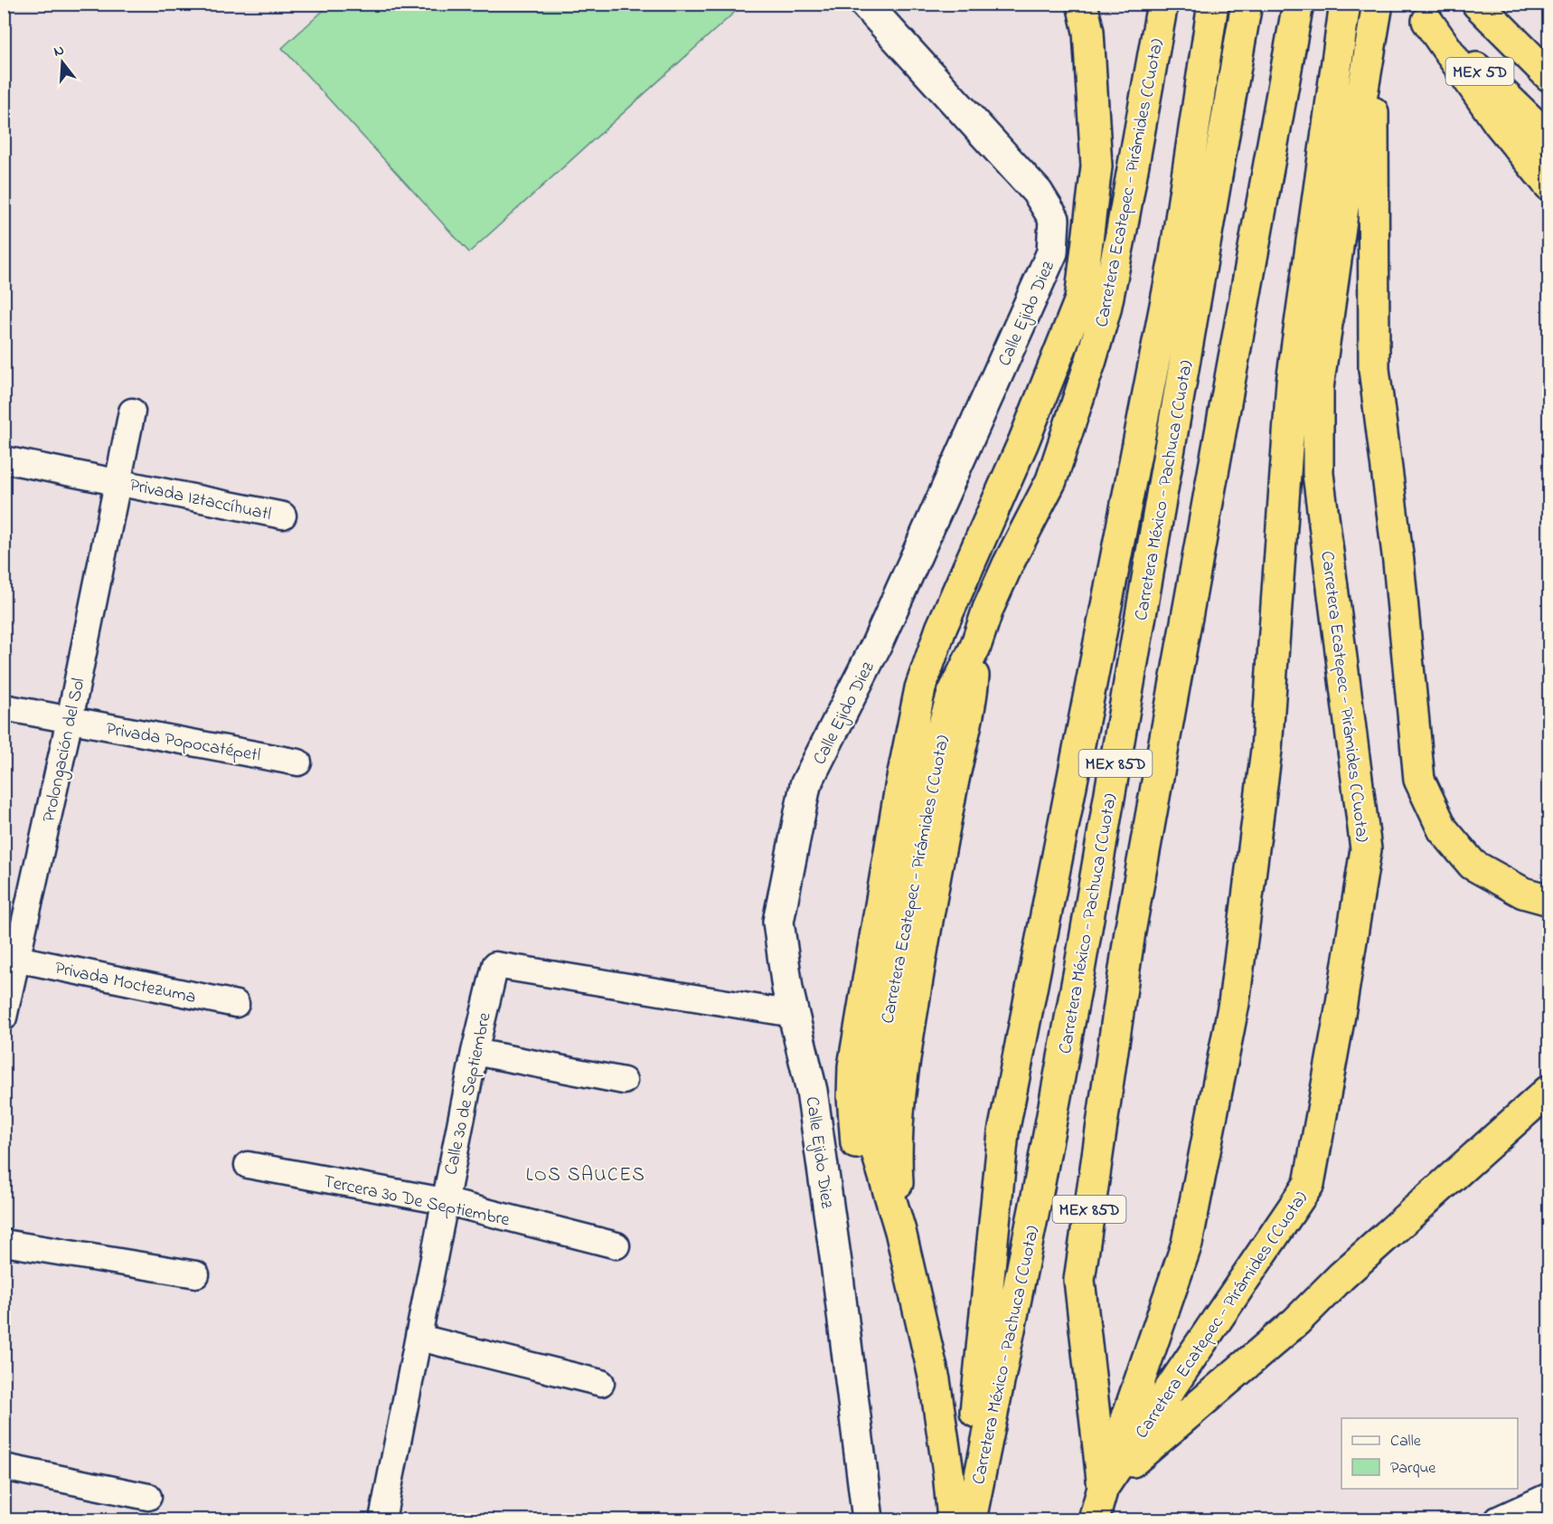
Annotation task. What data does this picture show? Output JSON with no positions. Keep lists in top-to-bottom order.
{
  "streets": {
    "highway": [
      "MEX 5D",
      "Carretera Ecatepec - Pirámides (Cuota)",
      "Carretera México - Pachuca (Cuota)",
      "MEX 85D"
    ],
    "main road": ["Calle Ejido Diez"],
    "street": [
      "Privada Iztaccíhuatl",
      "Privada Popocatépetl",
      "Prolongación del Sol",
      "Privada Moctezuma",
      "Calle 30 de Septiembre",
      "Tercera 30 De Septiembre"
    ]
  },
  "crossings": [
    ["Carretera Ecatepec - Pirámides (Cuota)", "MEX 85D"],
    ["Calle Ejido Diez", "Calle 30 de Septiembre"],
    ["Privada Iztaccíhuatl", "Prolongación del Sol"],
    ["Privada Popocatépetl", "Prolongación del Sol"],
    ["Prolongación del Sol", "Privada Moctezuma"],
    ["Calle 30 de Septiembre", "Tercera 30 De Septiembre"]
  ],
  "districts": ["LOS SAUCES"],
  "legend": ["Calle", "Parque"],
  "north": "top"
}
